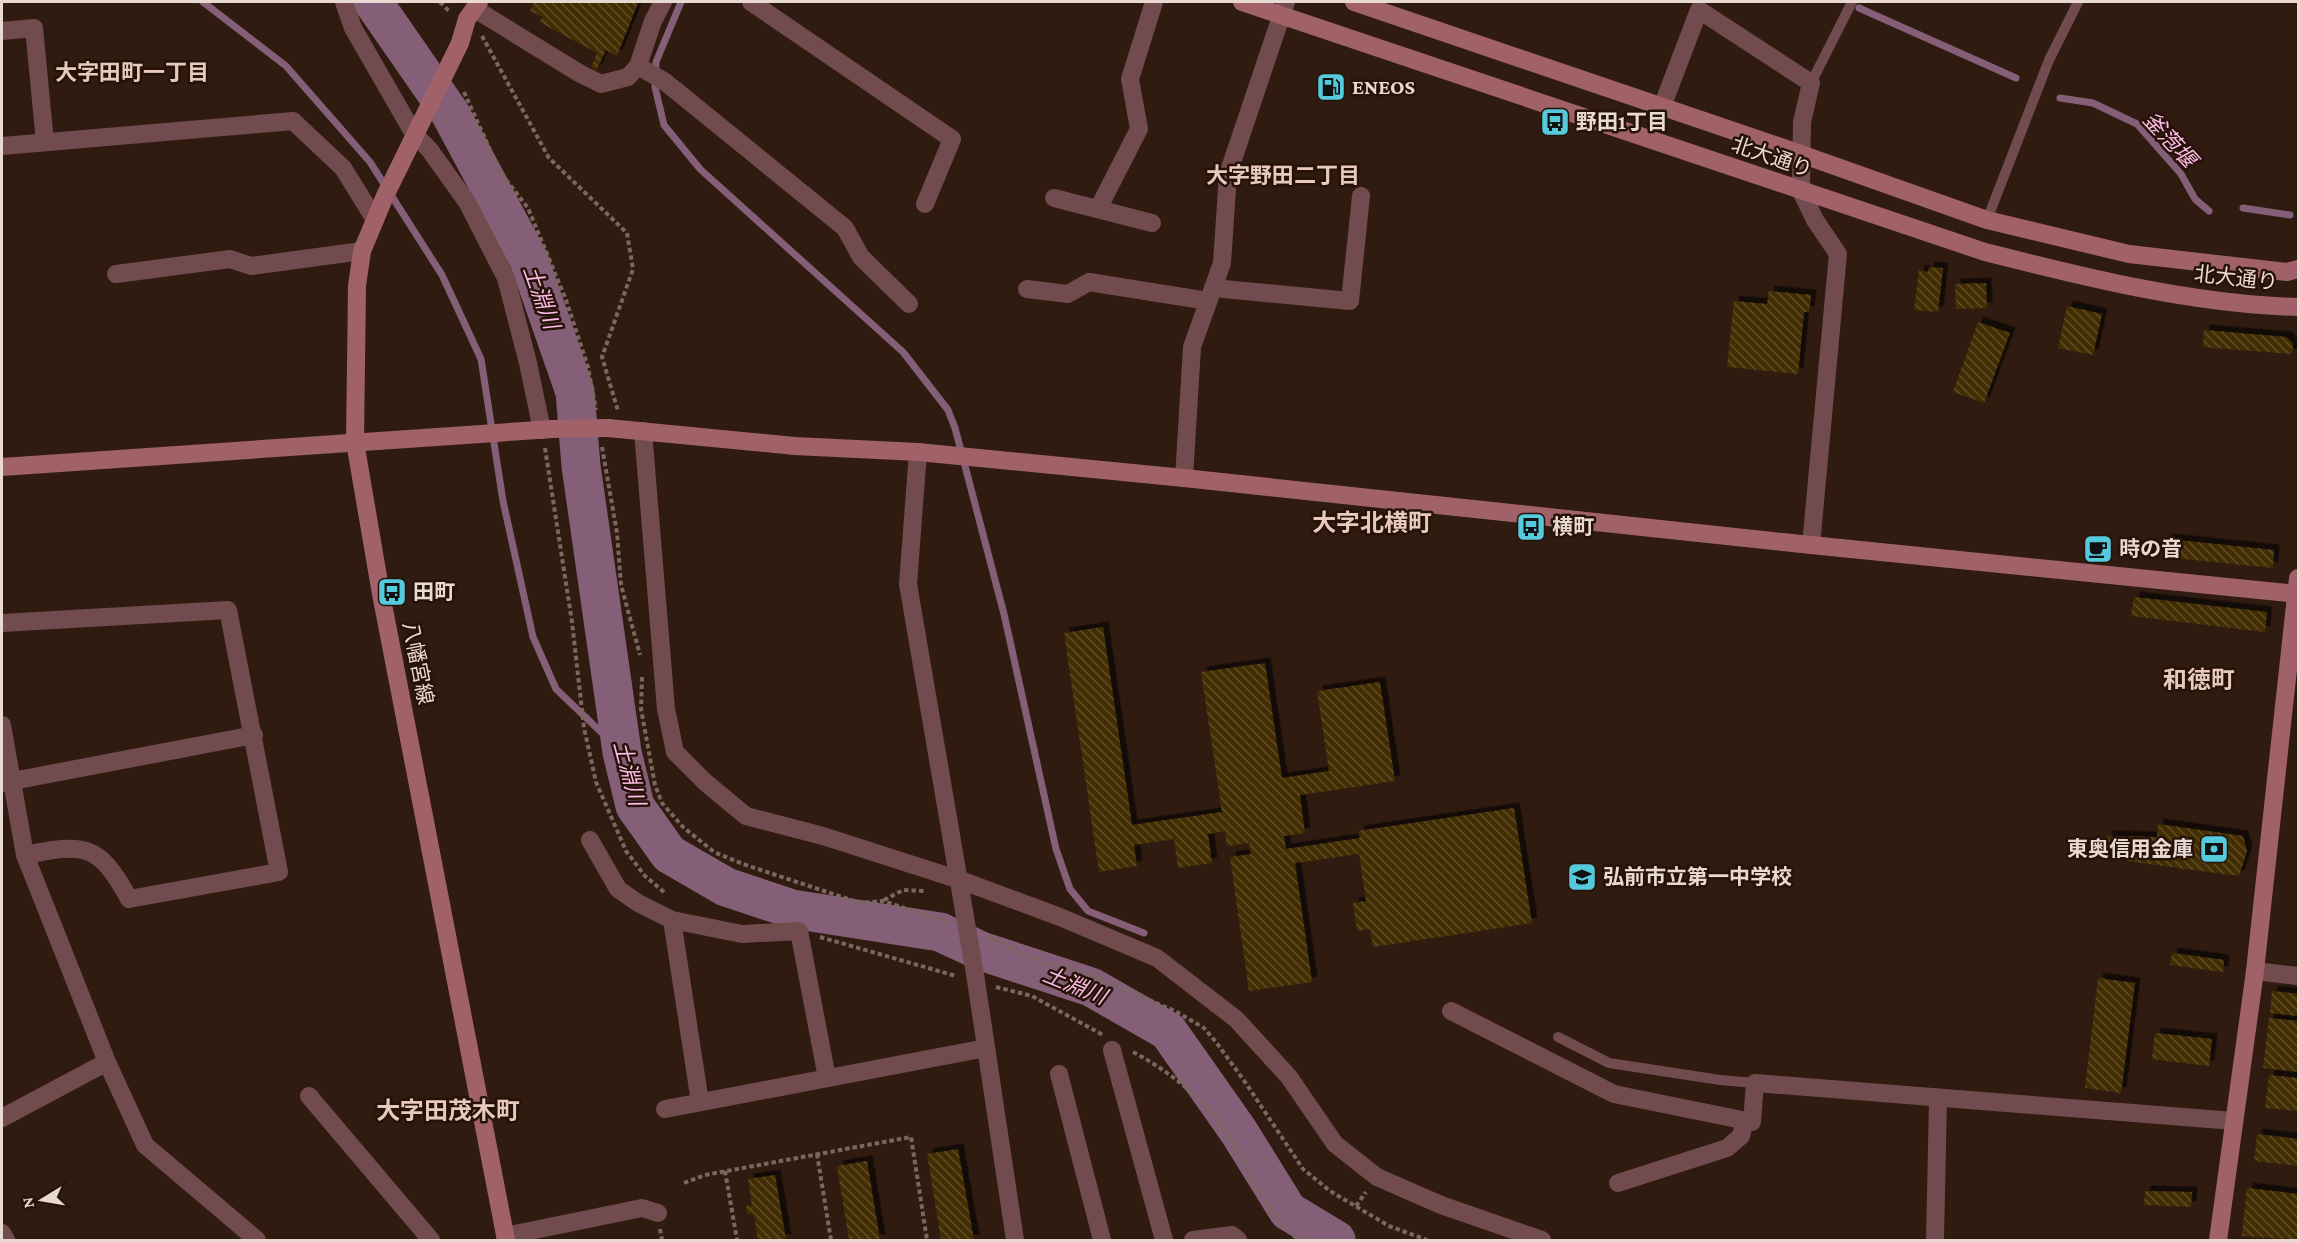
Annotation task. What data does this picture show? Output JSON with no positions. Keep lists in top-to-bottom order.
{
  "streets": {
    "street": ["北大通り", "八幡宮線"]
  },
  "districts": [
    "大字田町一丁目",
    "大字野田二丁目",
    "大字北横町",
    "和徳町",
    "大字田茂木町"
  ],
  "water": ["釜萢堰", "土淵川"],
  "places": {
    "fuel station": ["ENEOS"],
    "bus stop": ["野田1丁目", "横町", "田町"],
    "cafe": ["時の音"],
    "bank": ["東奥信用金庫"],
    "school or university": ["弘前市立第一中学校"]
  },
  "north": "left"
}
